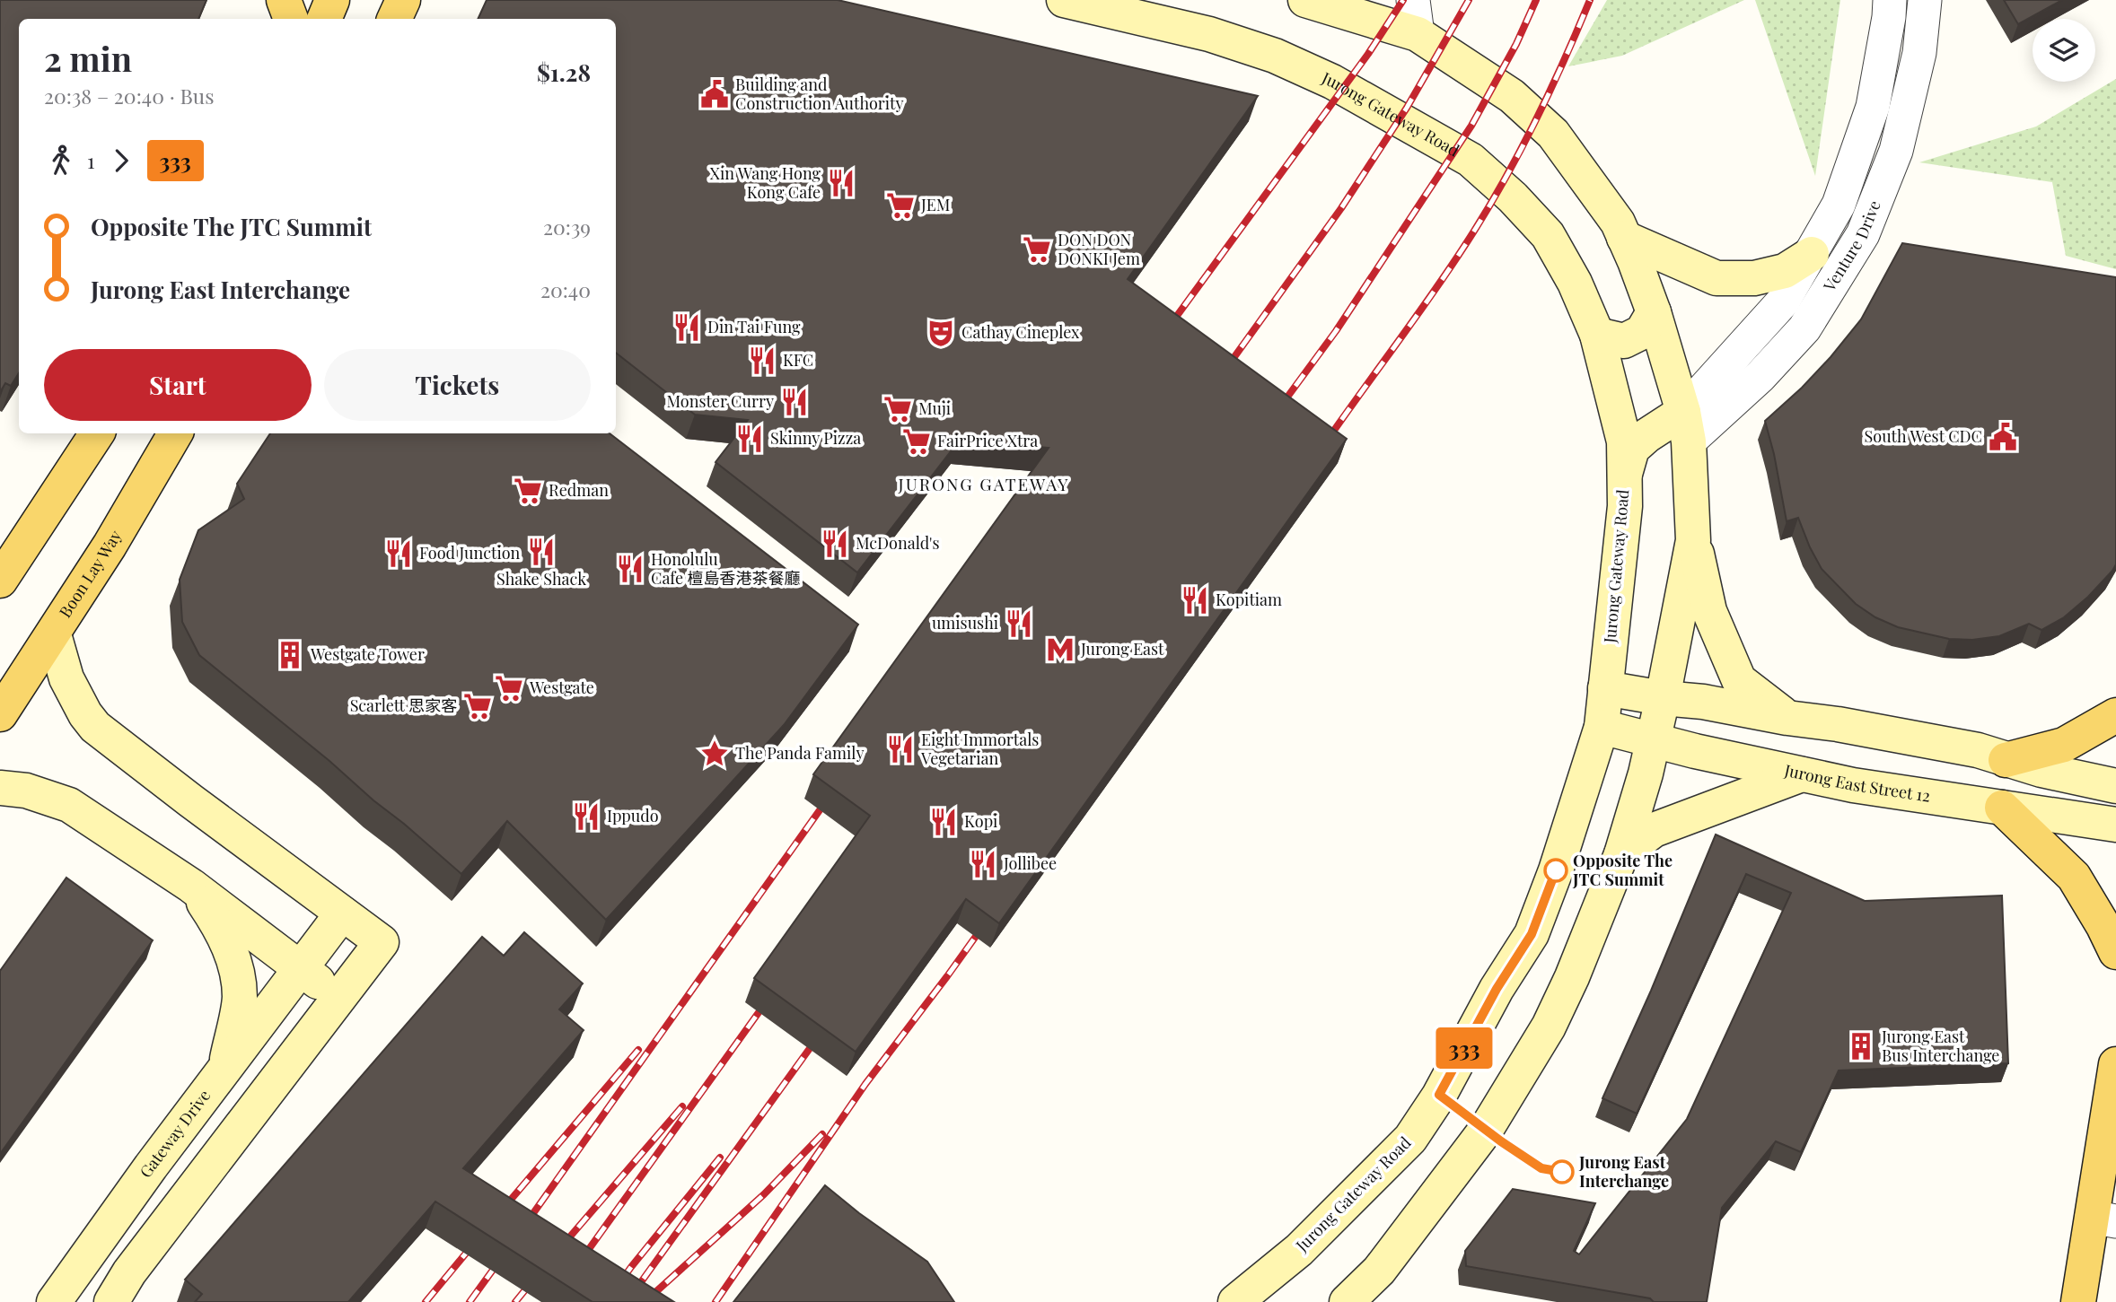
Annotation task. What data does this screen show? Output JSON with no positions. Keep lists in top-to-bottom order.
{
  "streets": {
    "main road": [
      "Jurong Gateway Road",
      "Boon Lay Way",
      "Jurong East Street 12",
      "Gateway Drive"
    ],
    "street": ["Venture Drive"]
  },
  "crossings": [
    ["Jurong Gateway Road", "Jurong East Street 12"]
  ],
  "districts": ["JURONG GATEWAY"],
  "places": {
    "public building": ["Building and Construction Authority", "South West CDC"],
    "restaurant": [
      "Xin Wang Hong Kong Cafe",
      "Din Tai Fung",
      "KFC",
      "Monster Curry",
      "Skinny Pizza",
      "McDonald's",
      "Shake Shack",
      "Food Junction",
      "Honolulu Cafe 檀島香港茶餐廳",
      "Kopitiam",
      "umisushi",
      "Eight Immortals Vegetarian",
      "Ippudo",
      "Kopi",
      "Jollibee"
    ],
    "supermarket": [
      "JEM",
      "DON DON DONKI Jem",
      "Muji",
      "FairPrice Xtra",
      "Redman",
      "Westgate",
      "Scarlett 思家客"
    ],
    "theatre": ["Cathay Cineplex"],
    "metro station": ["Jurong East"],
    "building": ["Westgate Tower", "Jurong East Bus Interchange"],
    "place": ["The Panda Family"],
    "other": ["Opposite The JTC Summit", "Jurong East Interchange"]
  },
  "lines": ["bus line 333"],
  "page": {
    "on_map": "333",
    "heading": ["2 min", "20:38 – 20:40 · Bus", "$1.28"],
    "legs": ["1", "333"],
    "list": [
      {
        "name": "Opposite The JTC Summit",
        "value": "20:39"
      },
      {
        "name": "Jurong East Interchange",
        "value": "20:40"
      }
    ],
    "buttons": ["Start", "Tickets"]
  }
}
